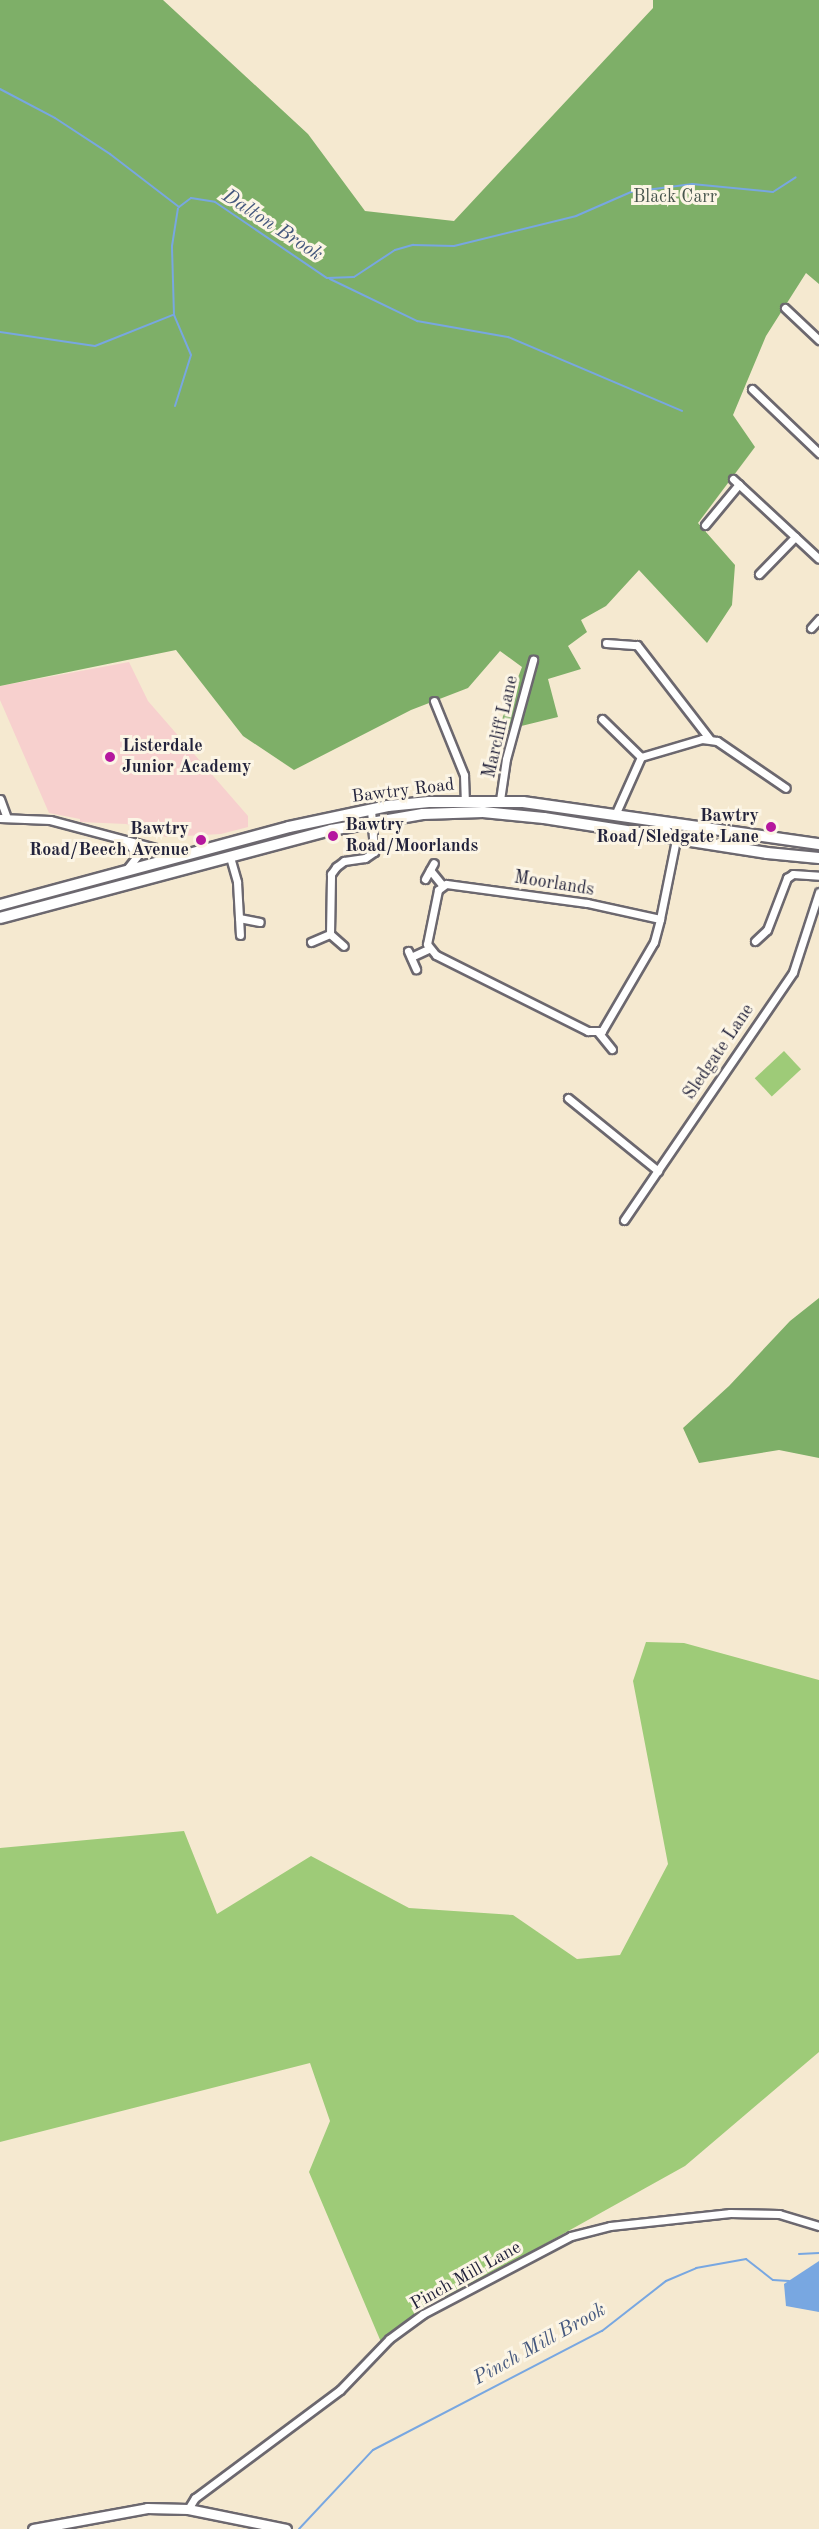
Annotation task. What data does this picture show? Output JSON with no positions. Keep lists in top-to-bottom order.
{
  "streets": {
    "main road": ["Bawtry Road"],
    "street": [
      "Marcliff Lane",
      "Moorlands",
      "Sledgate Lane",
      "Pinch Mill Lane"
    ]
  },
  "crossings": [
    ["Marcliff Lane", "Bawtry Road"]
  ],
  "water": ["Dalton Brook", "Pinch Mill Brook"],
  "parks": ["Black Carr"],
  "places": [
    "Listerdale Junior Academy",
    "Bawtry Road/Sledgate Lane",
    "Bawtry Road/Moorlands",
    "Bawtry Road/Beech Avenue"
  ]
}
